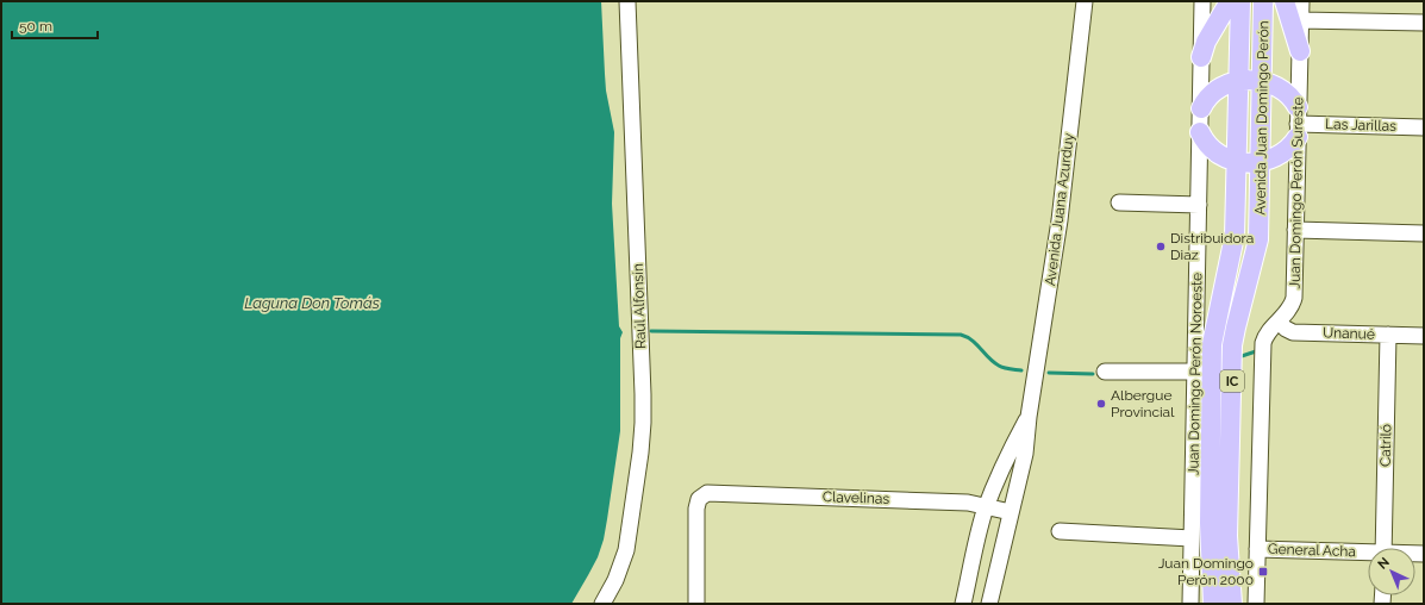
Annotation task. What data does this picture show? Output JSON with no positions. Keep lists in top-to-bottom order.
{
  "streets": {
    "main road": ["Avenida Juan Domingo Perón", "IC"],
    "street": [
      "Las Jarillas",
      "Juan Domingo Perón Sureste",
      "Avenida Juana Azurduy",
      "Raúl Alfonsín",
      "Unanué",
      "Juan Domingo Perón Noroeste",
      "Catriló",
      "Clavelinas",
      "General Acha"
    ]
  },
  "crossings": [
    ["Las Jarillas", "Juan Domingo Perón Sureste"],
    ["Juan Domingo Perón Sureste", "Unanué"],
    ["Juan Domingo Perón Sureste", "General Acha"],
    ["Avenida Juana Azurduy", "Clavelinas"],
    ["Unanué", "Catriló"]
  ],
  "water": ["Laguna Don Tomás"],
  "places": {
    "other": ["Distribuidora Diaz", "Albergue Provincial"],
    "transit": ["Juan Domingo Perón 2000"]
  },
  "scale_bar": "50 m",
  "north": "top left"
}
